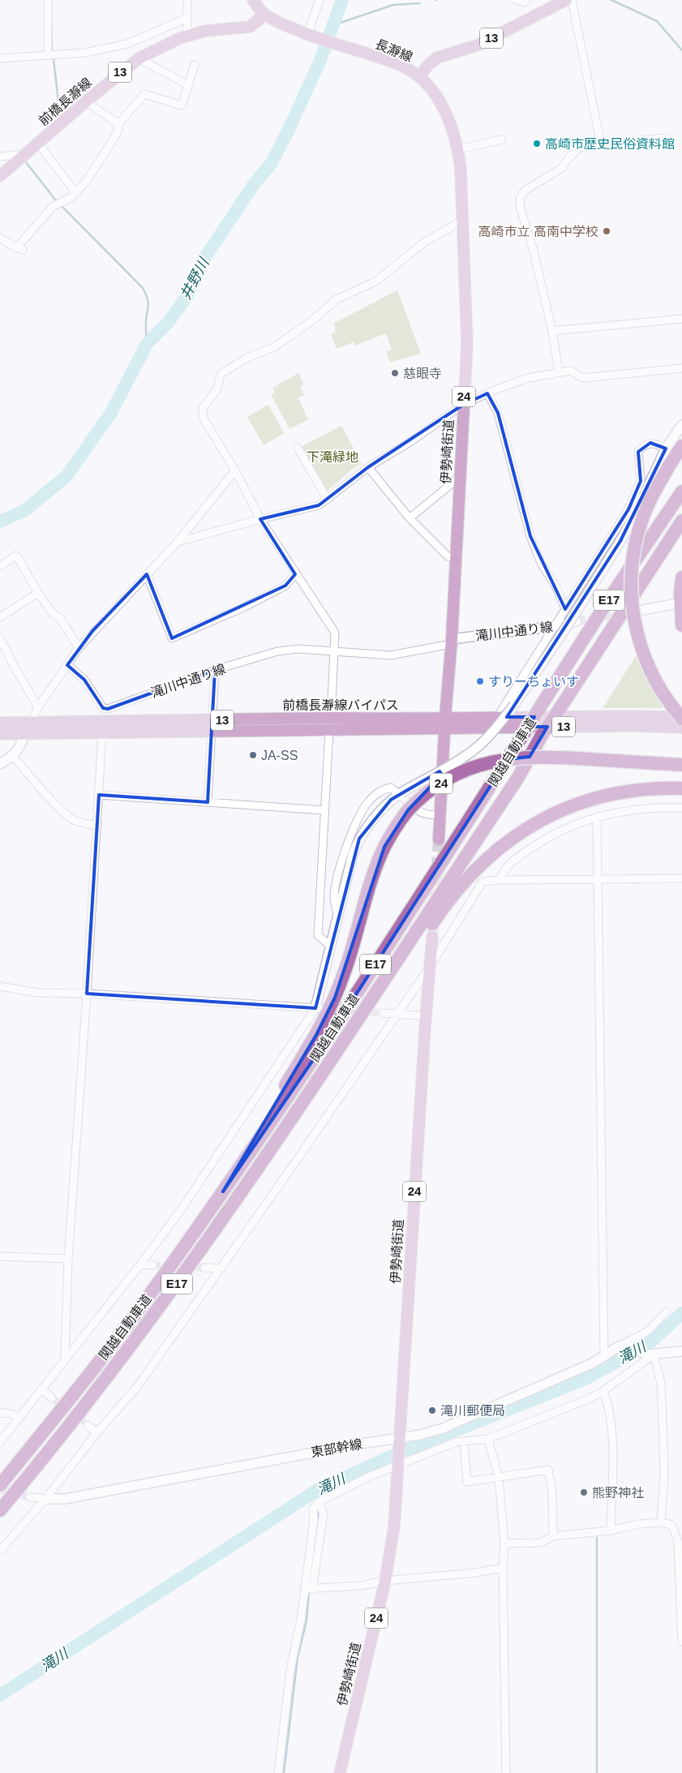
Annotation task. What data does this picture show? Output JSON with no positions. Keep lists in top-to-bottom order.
{
  "streets": {
    "highway": ["E17", "関越自動車道"],
    "main road": [
      "13",
      "長瀞線",
      "前橋長瀞線",
      "24",
      "伊勢崎街道",
      "前橋長瀞線バイパス"
    ],
    "street": ["滝川中通り線", "東部幹線"]
  },
  "crossings": [
    ["長瀞線", "伊勢崎街道"],
    ["24", "伊勢崎街道"],
    ["24", "東部幹線"],
    ["伊勢崎街道", "滝川中通り線"],
    ["伊勢崎街道", "前橋長瀞線バイパス"],
    ["伊勢崎街道", "東部幹線"]
  ],
  "water": ["井野川", "滝川"],
  "parks": ["下滝緑地"],
  "places": [
    "高崎市歴史民俗資料館",
    "高崎市立 高南中学校",
    "慈眼寺",
    "すりーちょいす",
    "JA-SS",
    "滝川郵便局",
    "熊野神社"
  ]
}
